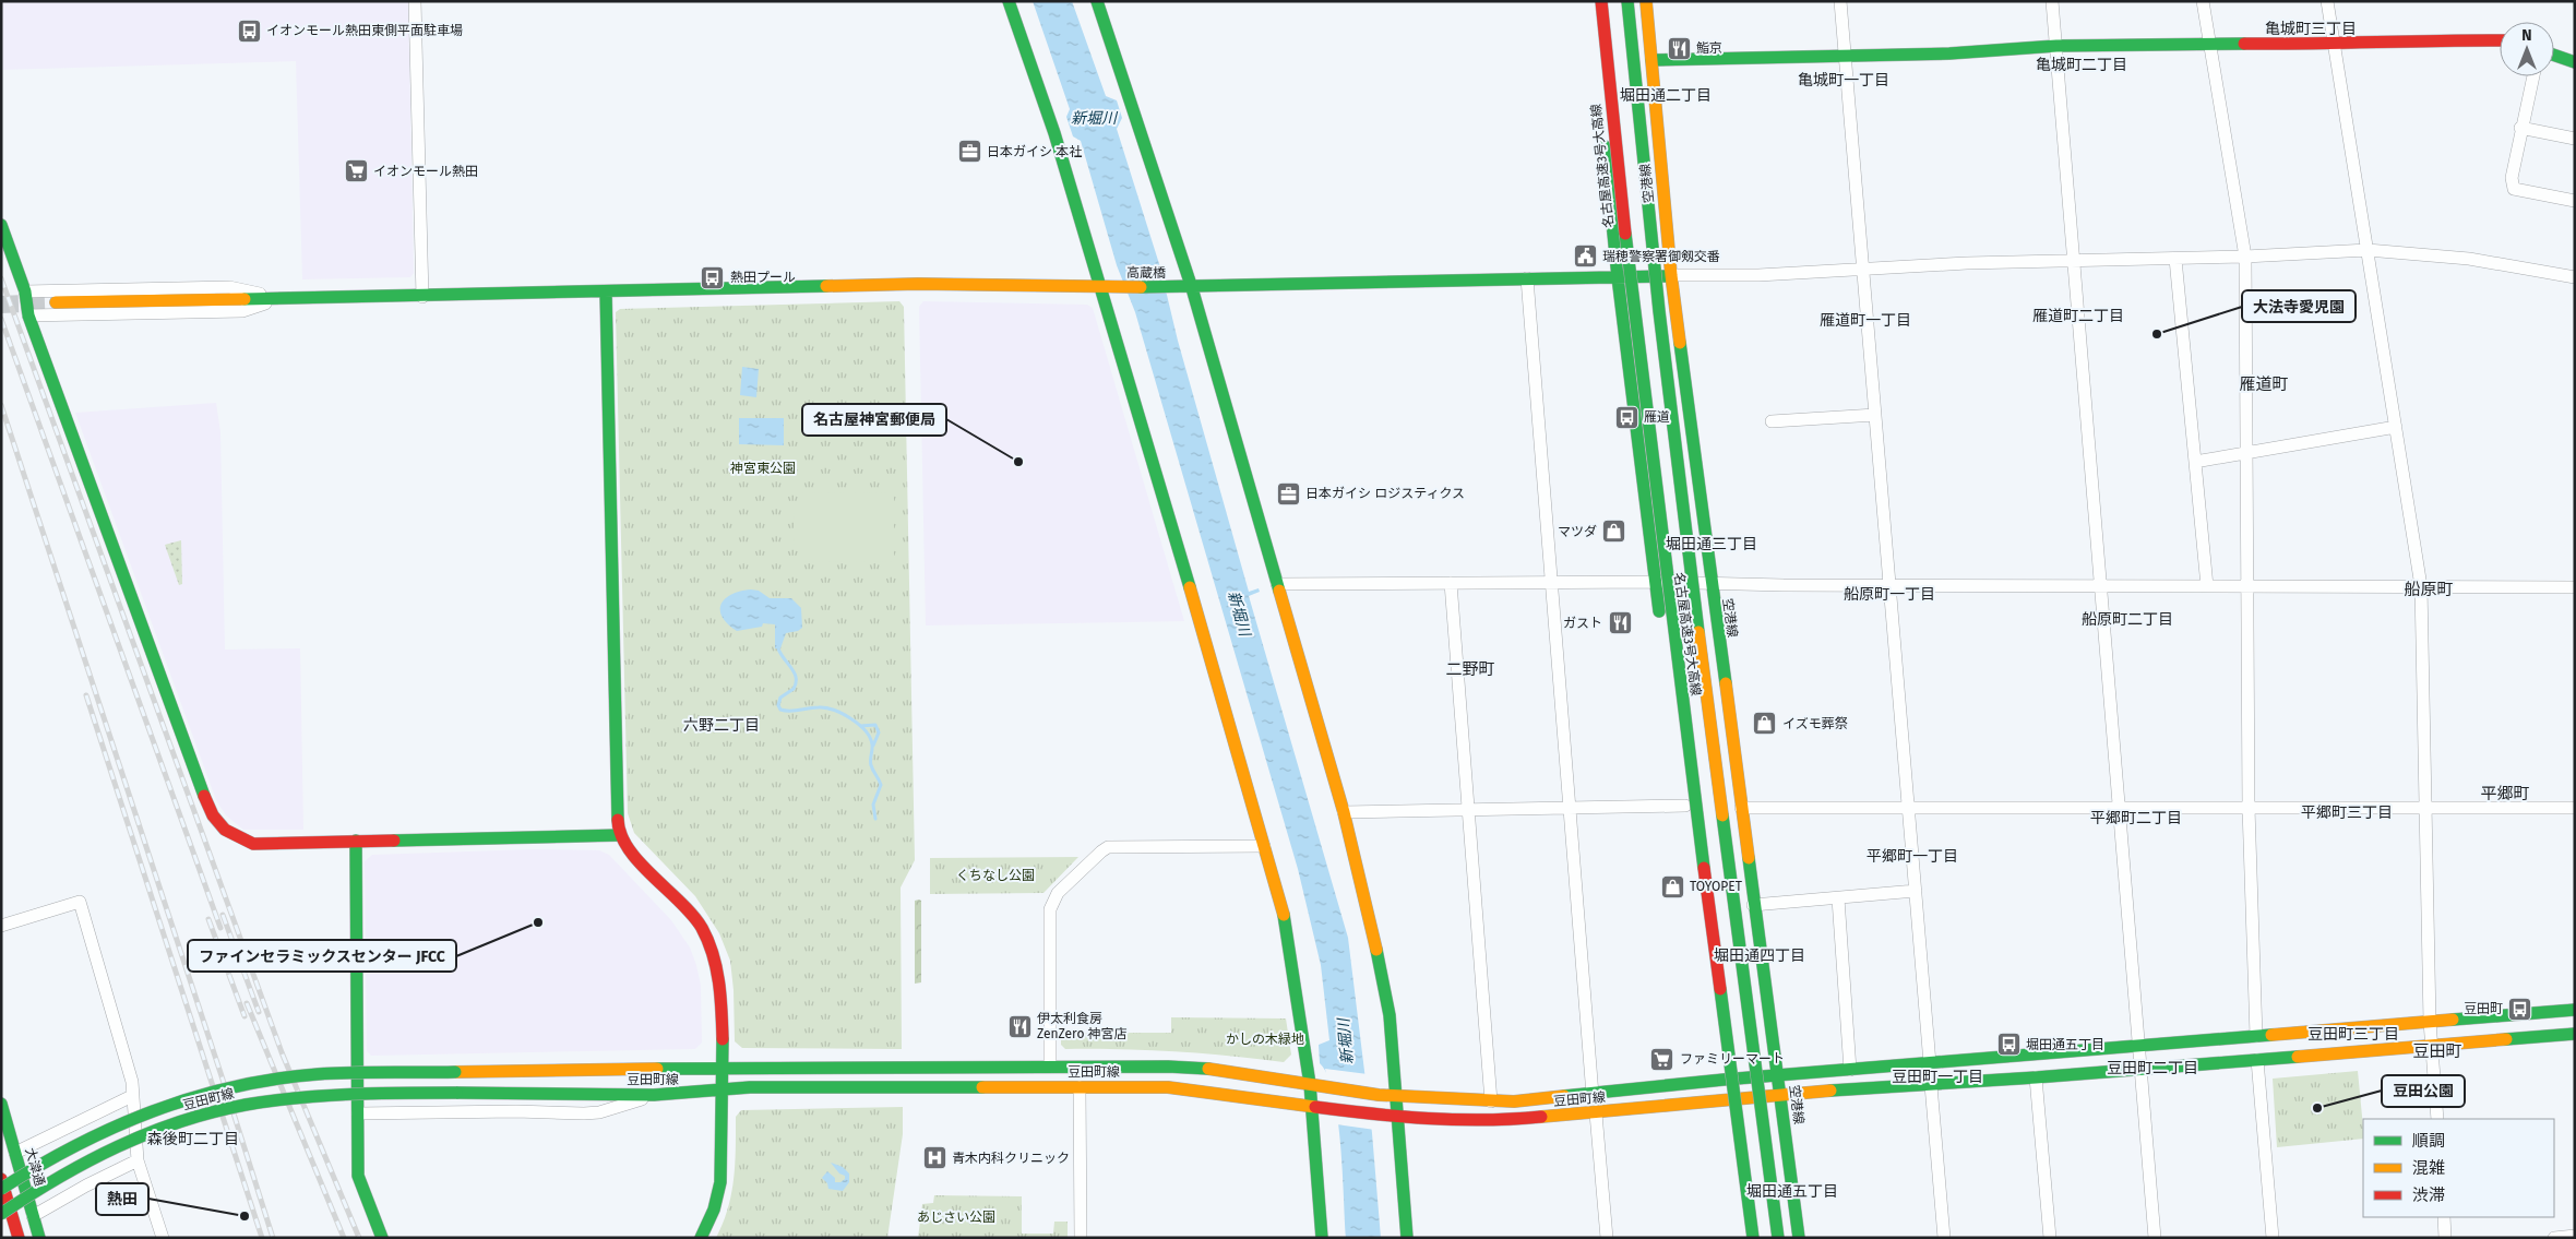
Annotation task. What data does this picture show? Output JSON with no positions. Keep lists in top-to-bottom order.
{
  "streets": {
    "main road": [
      "名古屋高速3号大高線",
      "空港線",
      "高蔵橋",
      "豆田町線",
      "大津通"
    ]
  },
  "crossings": [
    ["空港線", "高蔵橋"],
    ["空港線", "豆田町線"]
  ],
  "districts": [
    "亀城町三丁目",
    "亀城町二丁目",
    "亀城町一丁目",
    "堀田通二丁目",
    "雁道町二丁目",
    "雁道町一丁目",
    "雁道町",
    "堀田通三丁目",
    "船原町",
    "船原町一丁目",
    "船原町二丁目",
    "二野町",
    "六野二丁目",
    "平郷町",
    "平郷町三丁目",
    "平郷町二丁目",
    "平郷町一丁目",
    "堀田通四丁目",
    "豆田町三丁目",
    "豆田町",
    "豆田町二丁目",
    "豆田町一丁目",
    "森後町二丁目",
    "堀田通五丁目"
  ],
  "water": ["新堀川"],
  "parks": [
    "神宮東公園",
    "くちなし公園",
    "かしの木緑地",
    "あじさい公園"
  ],
  "places": {
    "bus stop": [
      "イオンモール熱田東側平面駐車場",
      "熱田プール",
      "雁道",
      "豆田町",
      "堀田通五丁目"
    ],
    "restaurant": ["鮨京", "ガスト", "伊太利食房 ZenZero 神宮店"],
    "office": ["日本ガイシ 本社", "日本ガイシ ロジスティクス"],
    "supermarket": ["イオンモール熱田", "ファミリーマート"],
    "public building": ["瑞穂警察署御剱交番"],
    "other": [
      "大法寺愛児園",
      "名古屋神宮郵便局",
      "ファインセラミックスセンター JFCC",
      "豆田公園",
      "熱田"
    ],
    "shop": ["マツダ", "イズモ葬祭", "TOYOPET"],
    "hospital": ["青木内科クリニック"]
  },
  "legend": ["順調", "混雑", "渋滞"],
  "north": "top"
}
